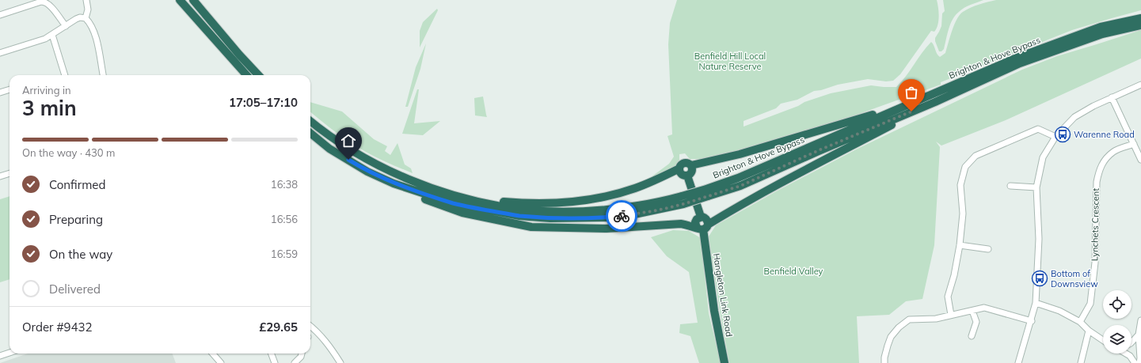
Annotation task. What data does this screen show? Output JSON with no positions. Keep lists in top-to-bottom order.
{
  "streets": {
    "highway": ["Brighton & Hove Bypass", "Hangleton Link Road"],
    "street": ["Lynchets Crescent"]
  },
  "parks": ["Benfield Hill Local Nature Reserve", "Benfield Valley"],
  "places": {
    "bus stop": ["Warenne Road", "Bottom of Downsview"]
  },
  "page": {
    "heading": ["3 min", "Arriving in", "17:05–17:10"],
    "panel": ["Order #9432", "£29.65"],
    "bar": "On the way · 430 m",
    "list": [
      ["Confirmed", "16:38"],
      ["Preparing", "16:56"],
      ["On the way", "16:59"],
      "Delivered"
    ]
  }
}
